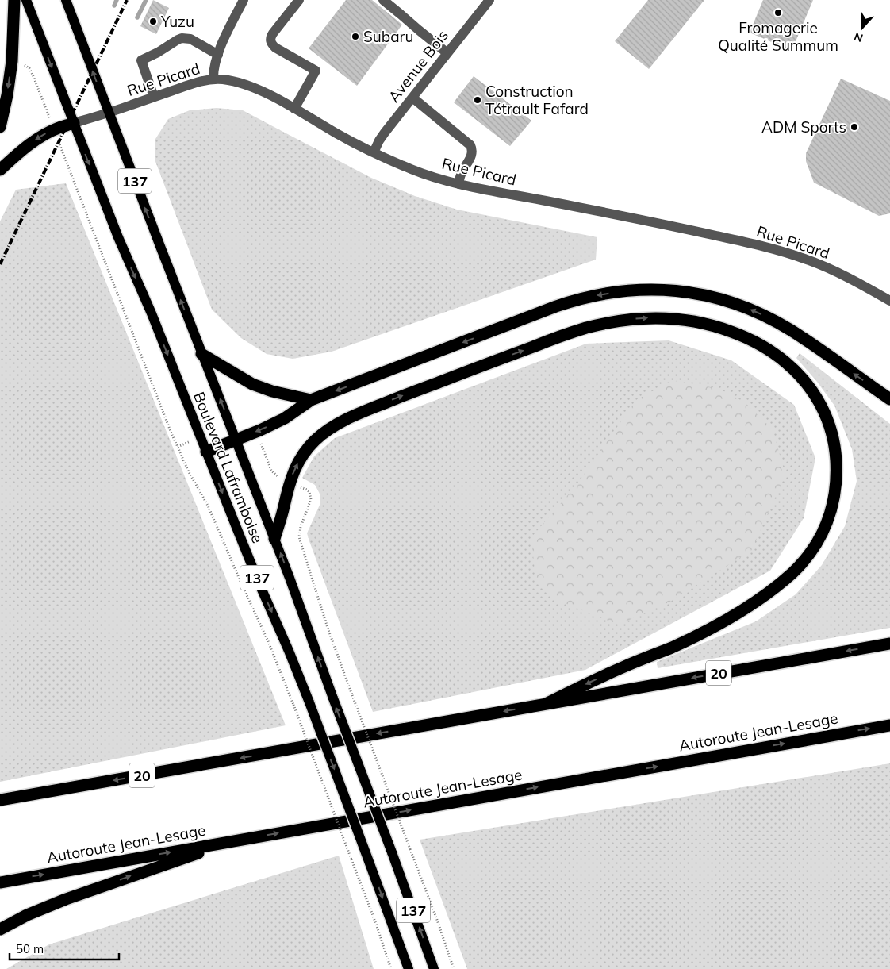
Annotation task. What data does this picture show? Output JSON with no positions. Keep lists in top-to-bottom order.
{
  "streets": {
    "highway": ["20", "Autoroute Jean-Lesage"],
    "main road": ["137", "Boulevard Laframboise"],
    "street": ["Avenue Bois", "Rue Picard"]
  },
  "crossings": [
    ["Avenue Bois", "Rue Picard"],
    ["Rue Picard", "Boulevard Laframboise"]
  ],
  "places": [
    "Fromagerie Qualité Summum",
    "Yuzu",
    "Subaru",
    "Construction Tétrault Fafard",
    "ADM Sports"
  ],
  "scale_bar": "50 m",
  "north": "bottom"
}
